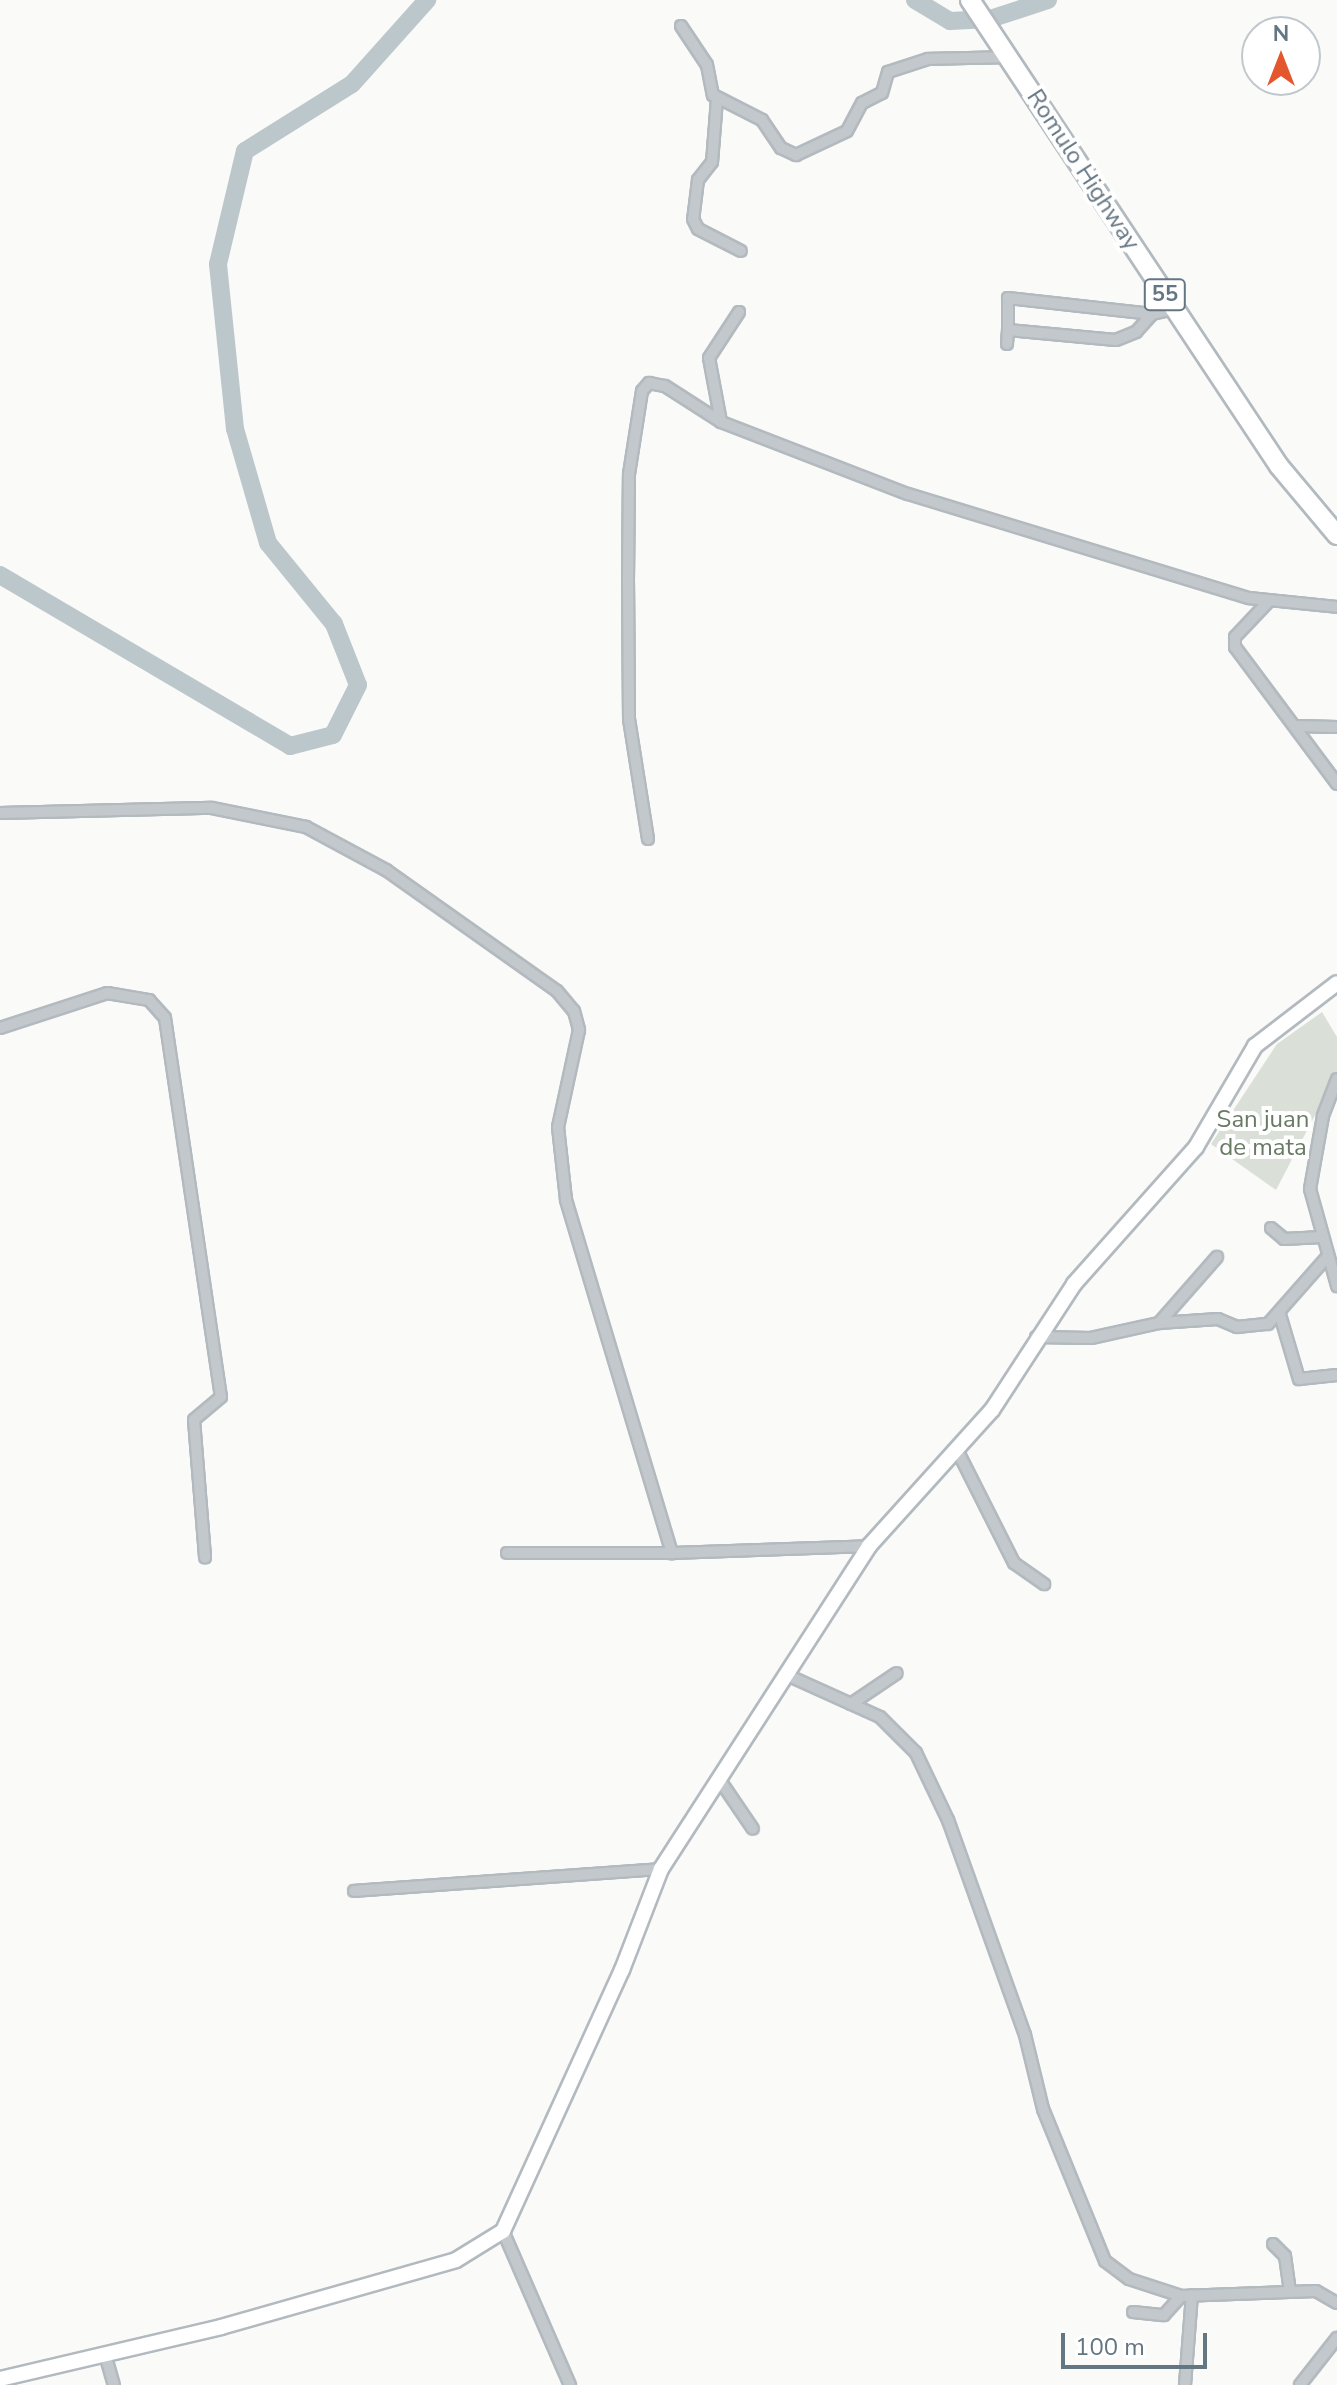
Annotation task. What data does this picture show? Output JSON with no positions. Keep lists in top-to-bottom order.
{
  "streets": {
    "highway": ["Romulo Highway", "55"]
  },
  "parks": ["San juan de mata"],
  "scale_bar": "100 m",
  "north": "top"
}
